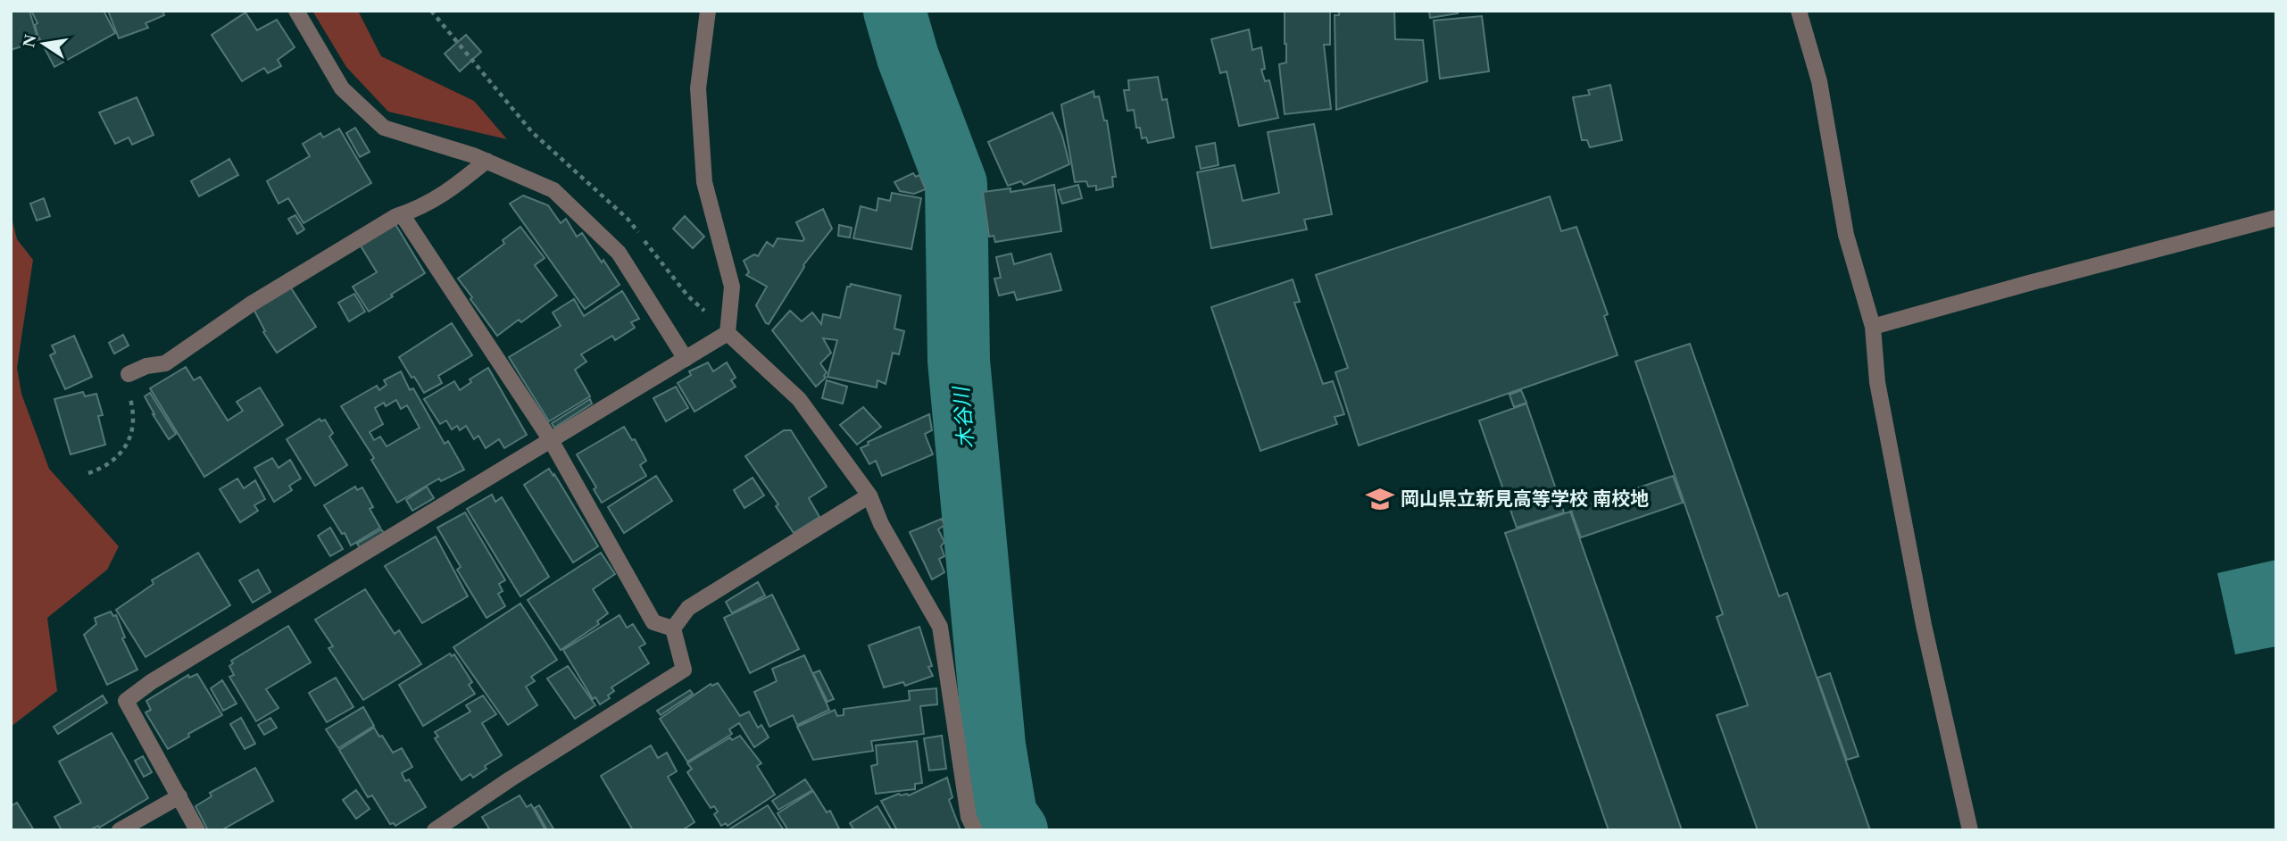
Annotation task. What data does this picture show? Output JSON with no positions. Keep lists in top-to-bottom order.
{
  "water": ["木谷川"],
  "places": {
    "school or university": ["岡山県立新見高等学校 南校地"]
  },
  "north": "left"
}
